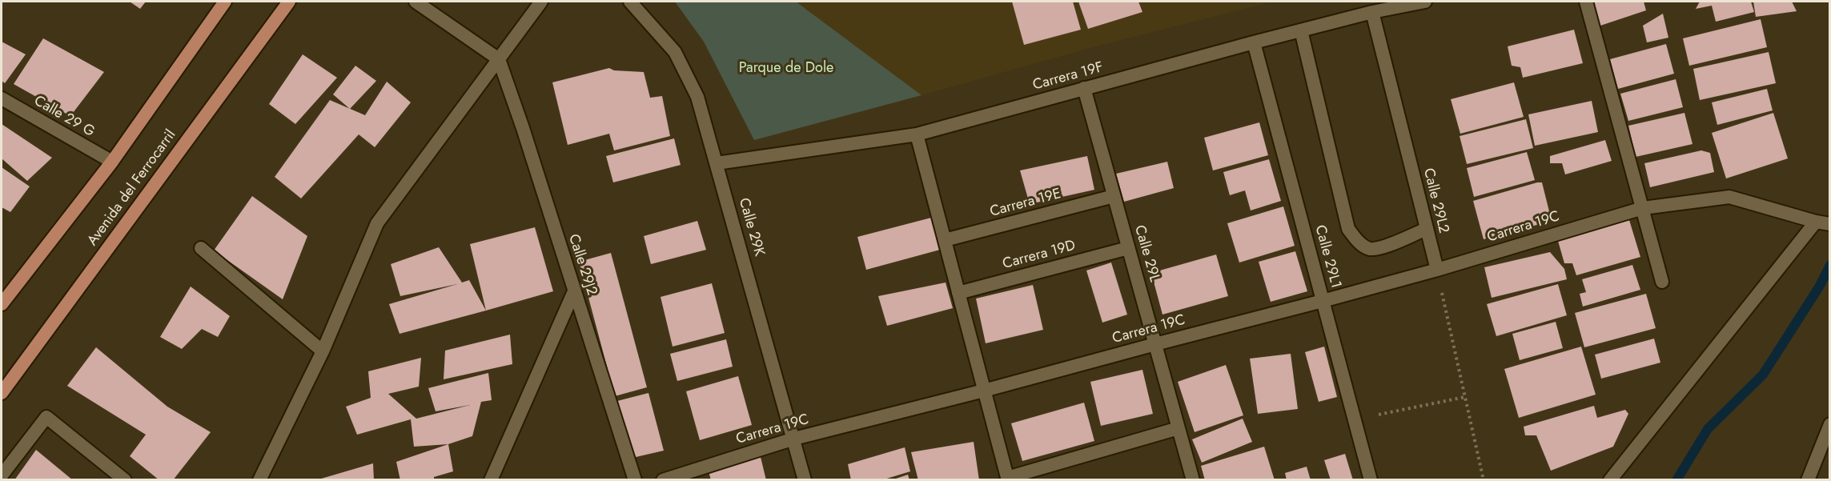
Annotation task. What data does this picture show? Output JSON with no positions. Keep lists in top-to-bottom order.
{
  "streets": {
    "main road": ["Avenida del Ferrocarril"],
    "street": [
      "Carrera 19F",
      "Calle 29 G",
      "Calle 29L2",
      "Carrera 19E",
      "Calle 29K",
      "Carrera 19C",
      "Calle 29L",
      "Carrera 19D",
      "Calle 29L1",
      "Calle 29J2"
    ]
  },
  "crossings": [
    ["Carrera 19F", "Calle 29L2"],
    ["Carrera 19F", "Calle 29K"],
    ["Carrera 19F", "Calle 29L"],
    ["Carrera 19F", "Calle 29L1"],
    ["Calle 29L2", "Carrera 19C"],
    ["Carrera 19E", "Calle 29L"],
    ["Calle 29K", "Carrera 19C"],
    ["Carrera 19C", "Calle 29L"],
    ["Carrera 19C", "Calle 29L1"],
    ["Calle 29L", "Carrera 19D"]
  ],
  "parks": ["Parque de Dole"]
}
